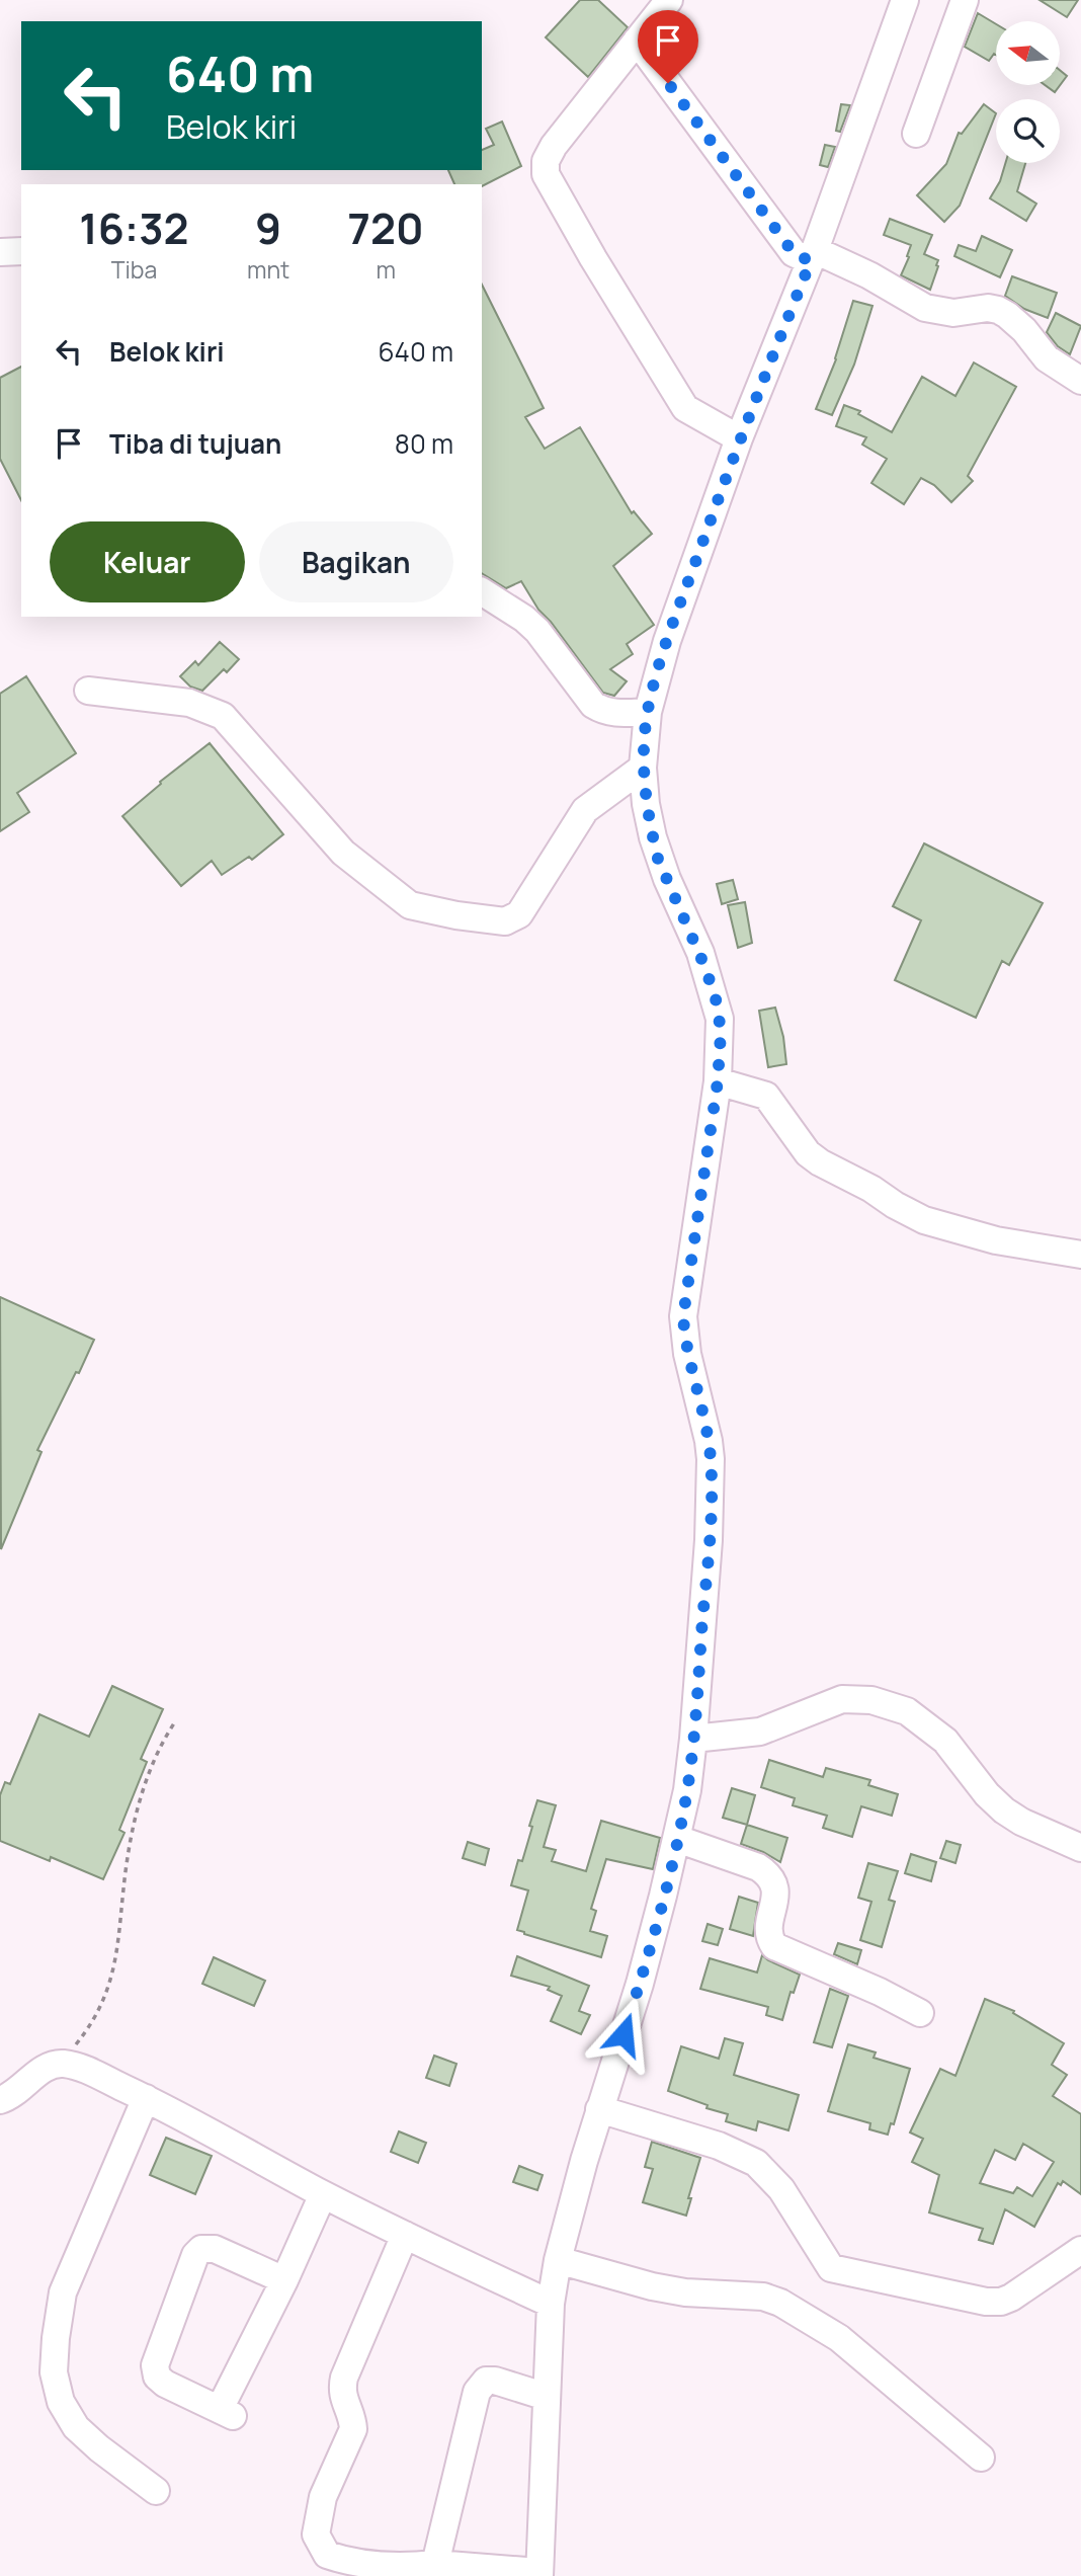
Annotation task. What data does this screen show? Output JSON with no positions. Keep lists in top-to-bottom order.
{
  "north": "left",
  "page": {
    "turn": ["640 m", "Belok kiri"],
    "eta": [
      "16:32",
      "Tiba",
      "9",
      "mnt",
      "720",
      "m"
    ],
    "list": [
      {
        "name": "Belok kiri",
        "value": "640 m"
      },
      {
        "name": "Tiba di tujuan",
        "value": "80 m"
      }
    ],
    "buttons": ["Keluar", "Bagikan"]
  }
}
